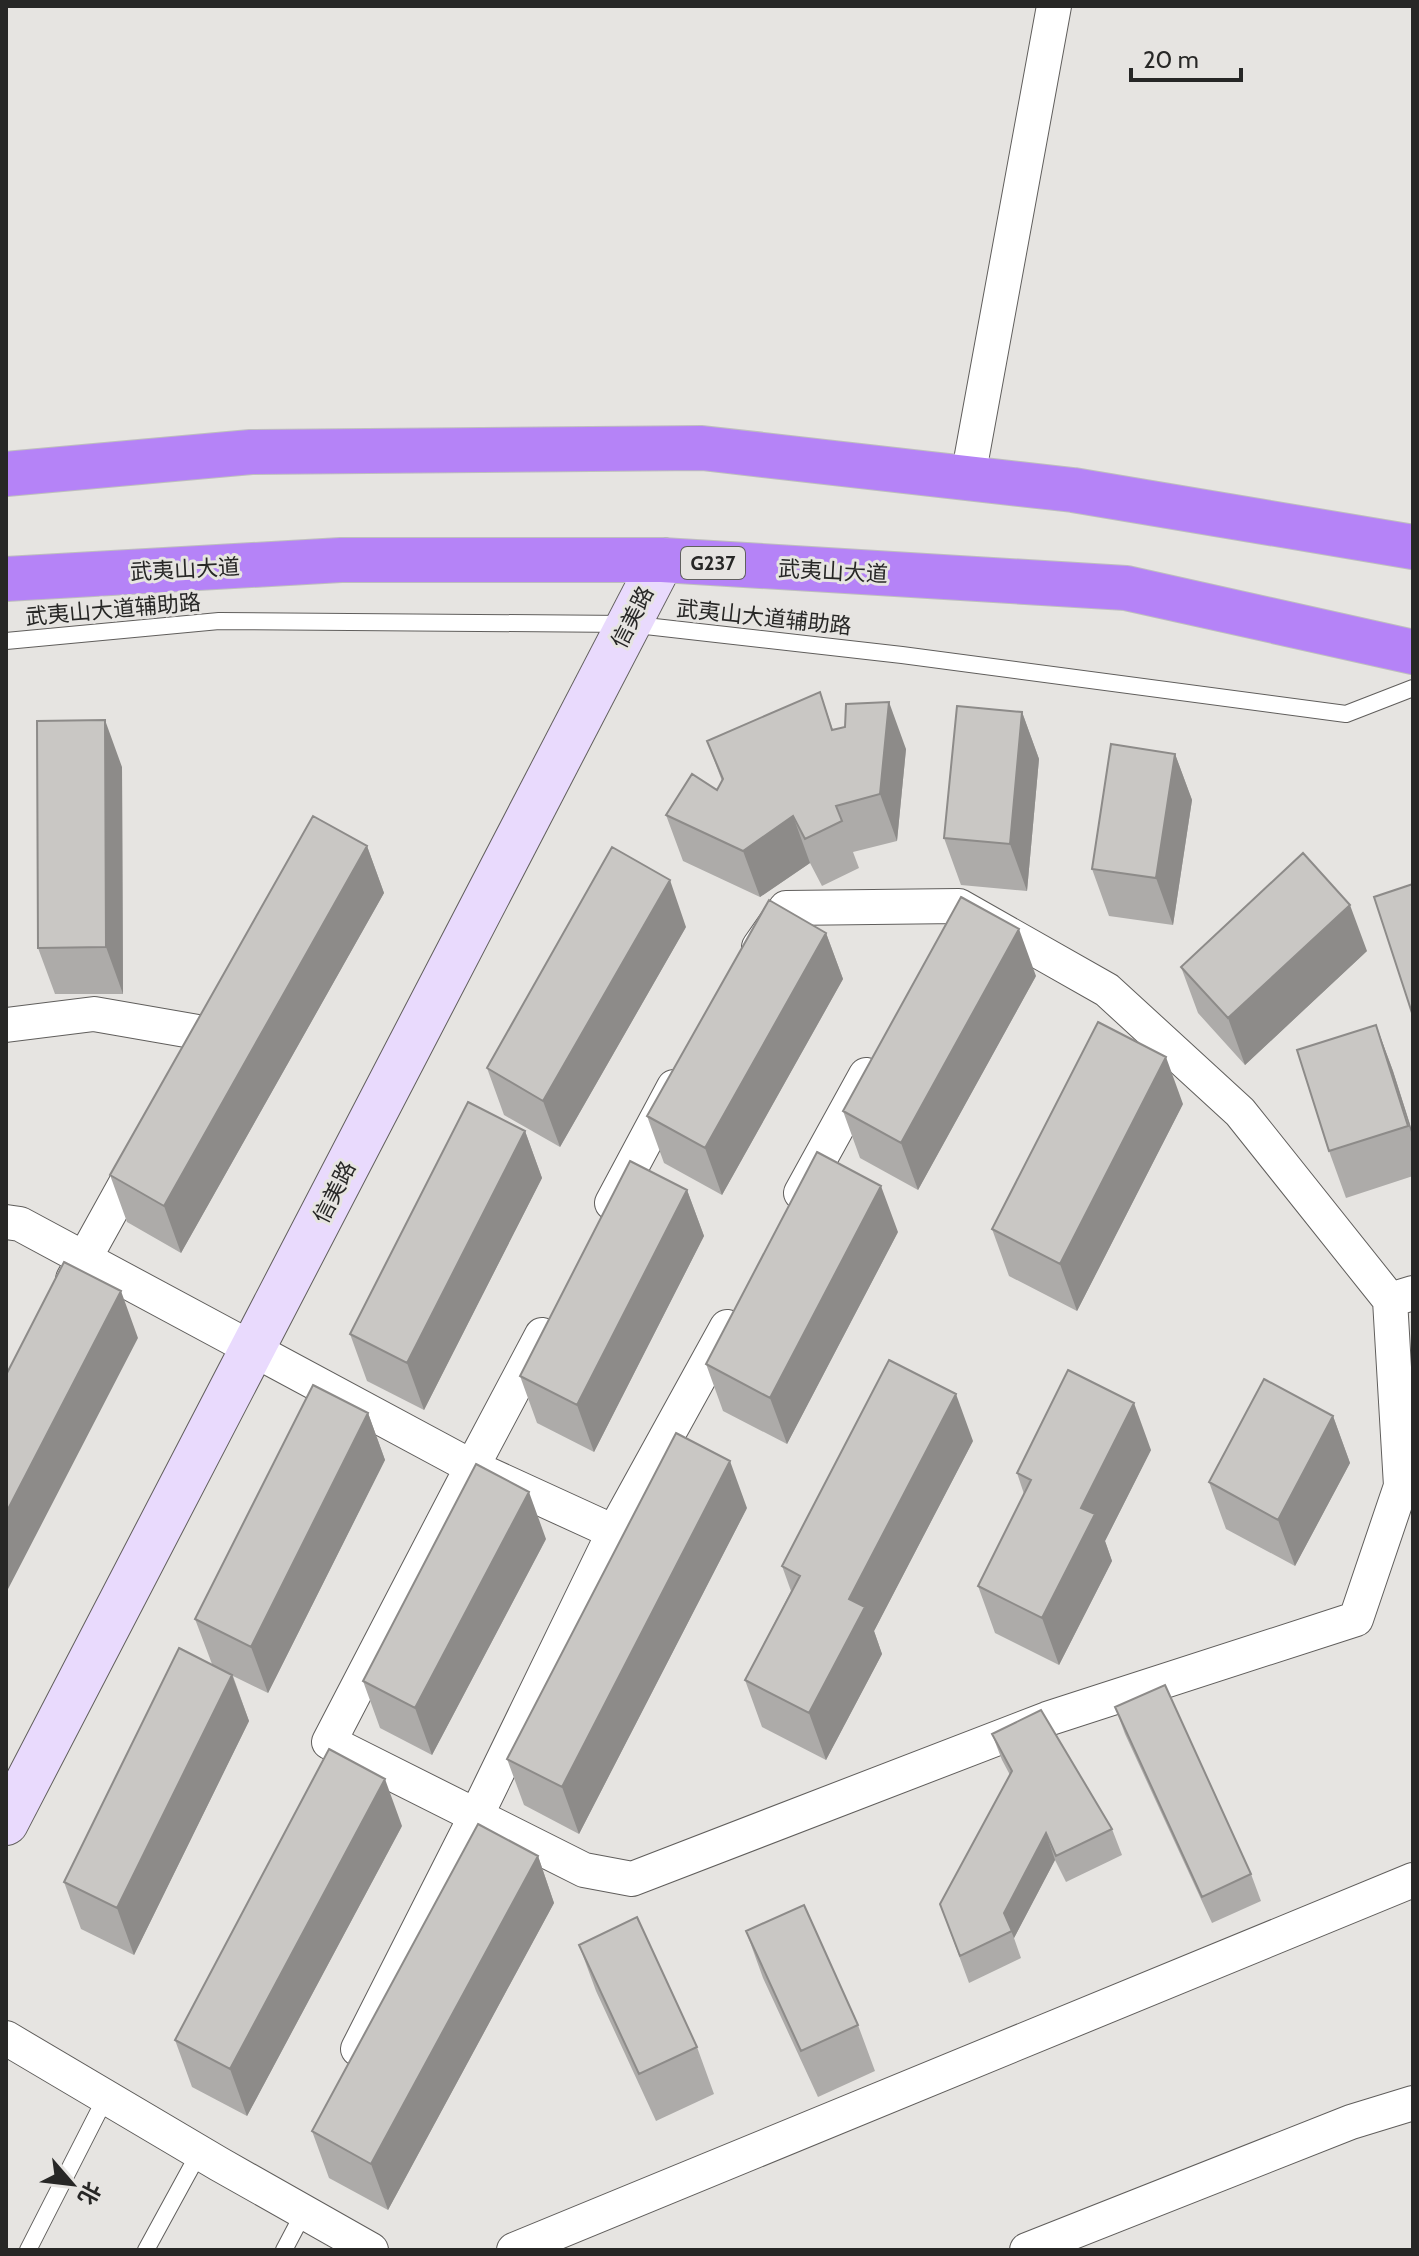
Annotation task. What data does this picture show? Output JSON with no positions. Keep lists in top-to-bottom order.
{
  "streets": {
    "highway": ["G237", "武夷山大道"],
    "street": ["信美路"],
    "lane": ["武夷山大道辅助路"]
  },
  "crossings": [
    ["武夷山大道", "信美路"],
    ["武夷山大道辅助路", "信美路"]
  ],
  "scale_bar": "20 m",
  "north": "bottom right"
}
